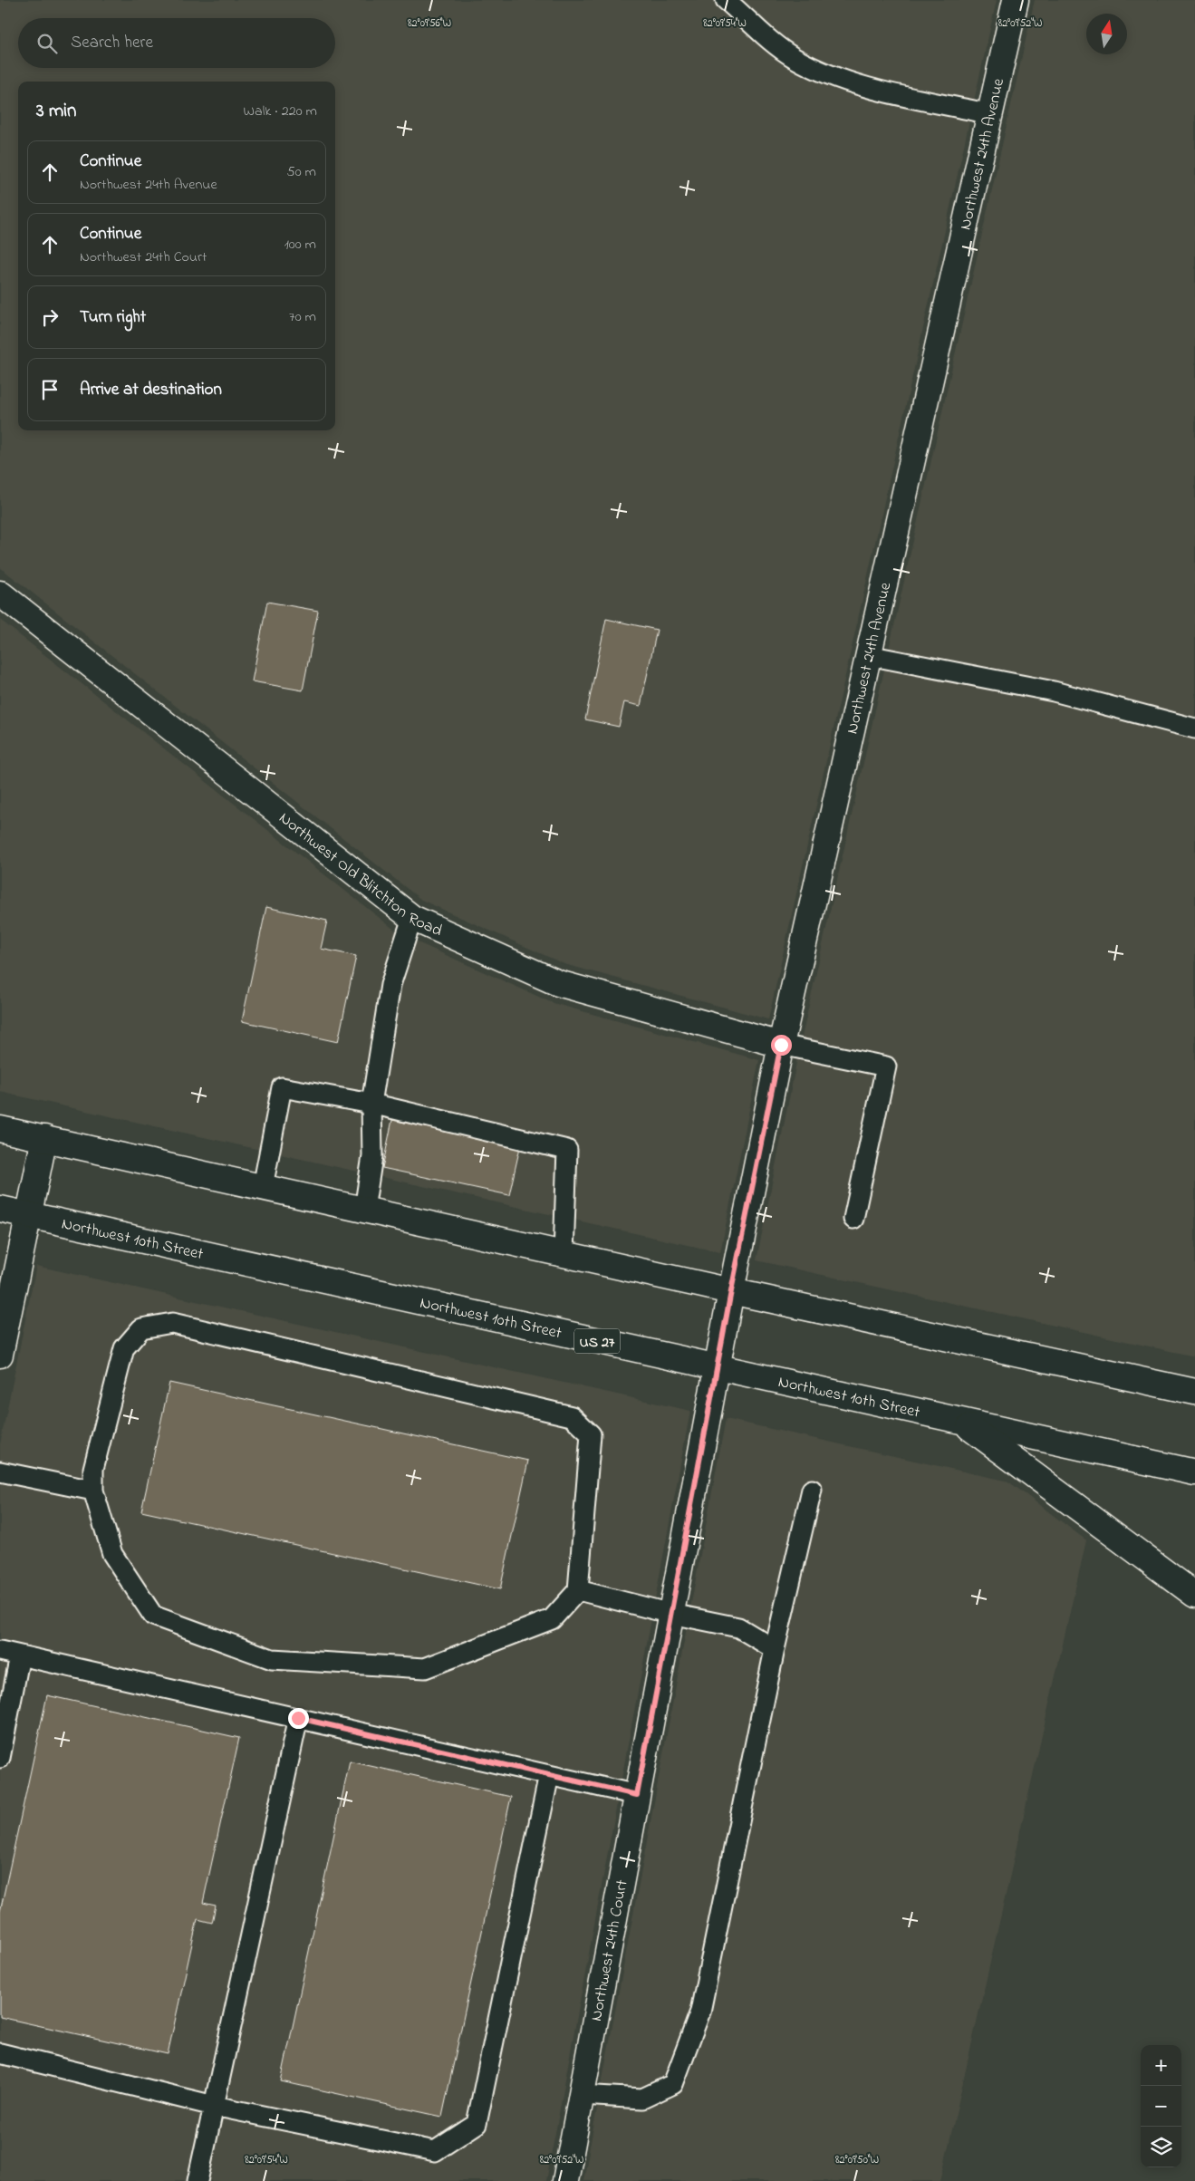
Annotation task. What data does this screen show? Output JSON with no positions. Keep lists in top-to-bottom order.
{
  "streets": {
    "main road": [
      "Northwest 24th Avenue",
      "Northwest Old Blitchton Road",
      "Northwest 10th Street",
      "US 27",
      "Northwest 24th Court"
    ]
  },
  "crossings": [
    ["Northwest 24th Avenue", "Northwest Old Blitchton Road"],
    ["Northwest 24th Avenue", "Northwest 24th Court"],
    ["Northwest 10th Street", "Northwest 24th Court"]
  ],
  "north": "top",
  "page": {
    "search": "Search here",
    "heading": ["3 min", "Walk · 220 m"],
    "list": [
      ["Continue", "Northwest 24th Avenue", "50 m"],
      ["Continue", "Northwest 24th Court", "100 m"],
      ["Turn right", "70 m"],
      "Arrive at destination"
    ],
    "map_buttons": ["+", "−"]
  },
  "coordinates": [
    "82°09'56\"W",
    "82°09'54\"W",
    "82°09'52\"W",
    "82°09'50\"W"
  ]
}
